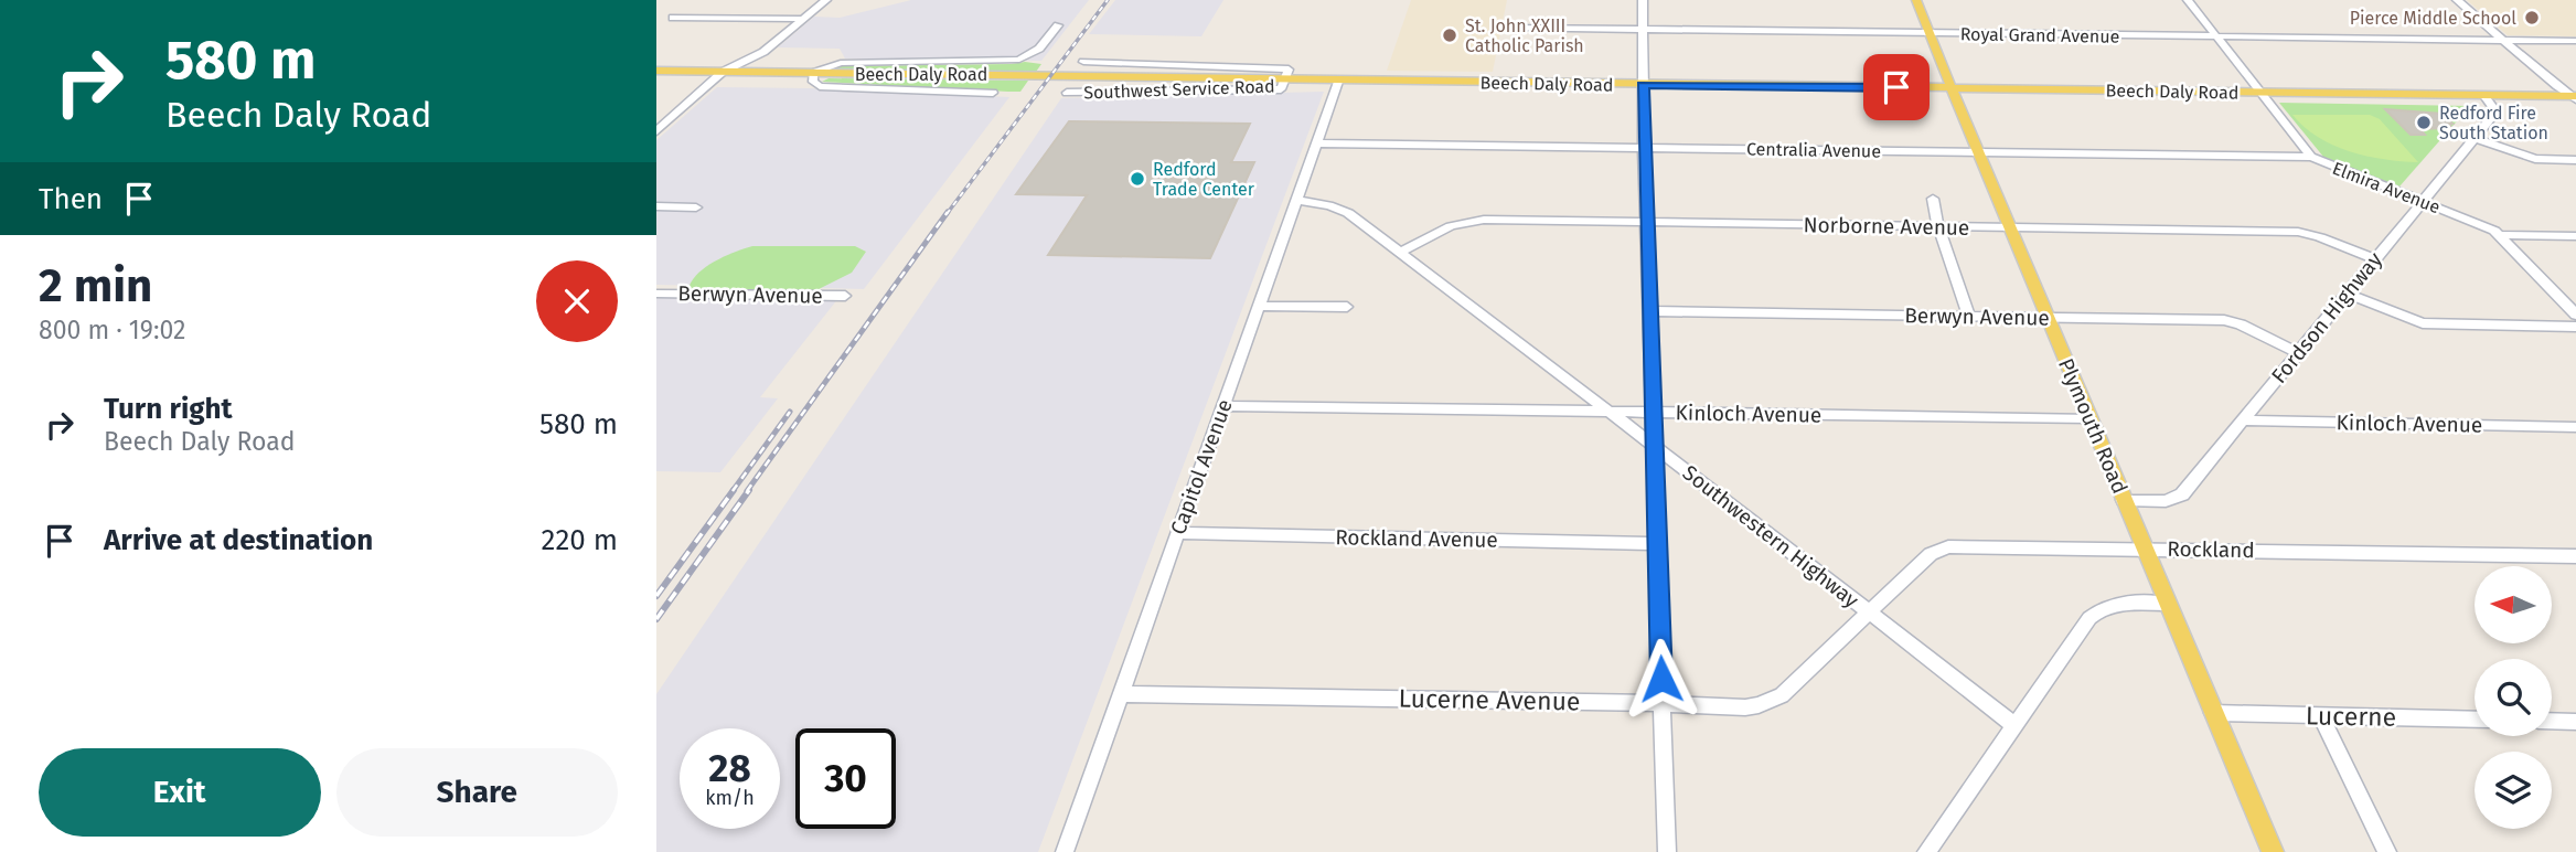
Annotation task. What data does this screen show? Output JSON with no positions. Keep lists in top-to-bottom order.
{
  "streets": {
    "main road": ["Beech Daly Road", "Plymouth Road"],
    "street": [
      "Royal Grand Avenue",
      "Southwest Service Road",
      "Centralia Avenue",
      "Elmira Avenue",
      "Norborne Avenue",
      "Berwyn Avenue",
      "Fordson Highway",
      "Kinloch Avenue",
      "Capitol Avenue",
      "Southwestern Highway",
      "Rockland Avenue",
      "Rockland",
      "Lucerne Avenue",
      "Lucerne"
    ]
  },
  "crossings": [
    ["Royal Grand Avenue", "Elmira Avenue"],
    ["Royal Grand Avenue", "Plymouth Road"],
    ["Beech Daly Road", "Southwest Service Road"],
    ["Beech Daly Road", "Elmira Avenue"],
    ["Beech Daly Road", "Fordson Highway"],
    ["Beech Daly Road", "Plymouth Road"],
    ["Beech Daly Road", "Capitol Avenue"],
    ["Centralia Avenue", "Elmira Avenue"],
    ["Centralia Avenue", "Plymouth Road"],
    ["Centralia Avenue", "Capitol Avenue"],
    ["Elmira Avenue", "Fordson Highway"],
    ["Norborne Avenue", "Fordson Highway"],
    ["Norborne Avenue", "Plymouth Road"],
    ["Norborne Avenue", "Southwestern Highway"],
    ["Berwyn Avenue", "Fordson Highway"],
    ["Berwyn Avenue", "Plymouth Road"],
    ["Fordson Highway", "Kinloch Avenue"],
    ["Fordson Highway", "Plymouth Road"],
    ["Kinloch Avenue", "Plymouth Road"],
    ["Kinloch Avenue", "Capitol Avenue"],
    ["Kinloch Avenue", "Southwestern Highway"],
    ["Plymouth Road", "Rockland"],
    ["Plymouth Road", "Lucerne"],
    ["Capitol Avenue", "Southwestern Highway"],
    ["Capitol Avenue", "Rockland Avenue"],
    ["Capitol Avenue", "Lucerne Avenue"],
    ["Southwestern Highway", "Rockland"],
    ["Southwestern Highway", "Lucerne Avenue"],
    ["Rockland", "Lucerne Avenue"]
  ],
  "places": [
    "Pierce Middle School",
    "St. John XXIII Catholic Parish",
    "Redford Fire South Station",
    "Redford Trade Center"
  ],
  "north": "left",
  "page": {
    "turn": ["580 m", "Beech Daly Road"],
    "then": "Then",
    "heading": ["2 min", "800 m · 19:02"],
    "list": [
      {
        "name": "Turn right",
        "note": "Beech Daly Road",
        "value": "580 m"
      },
      {
        "name": "Arrive at destination",
        "value": "220 m"
      }
    ],
    "speed": "28 km/h",
    "limit": "30",
    "buttons": ["Exit", "Share"]
  }
}
